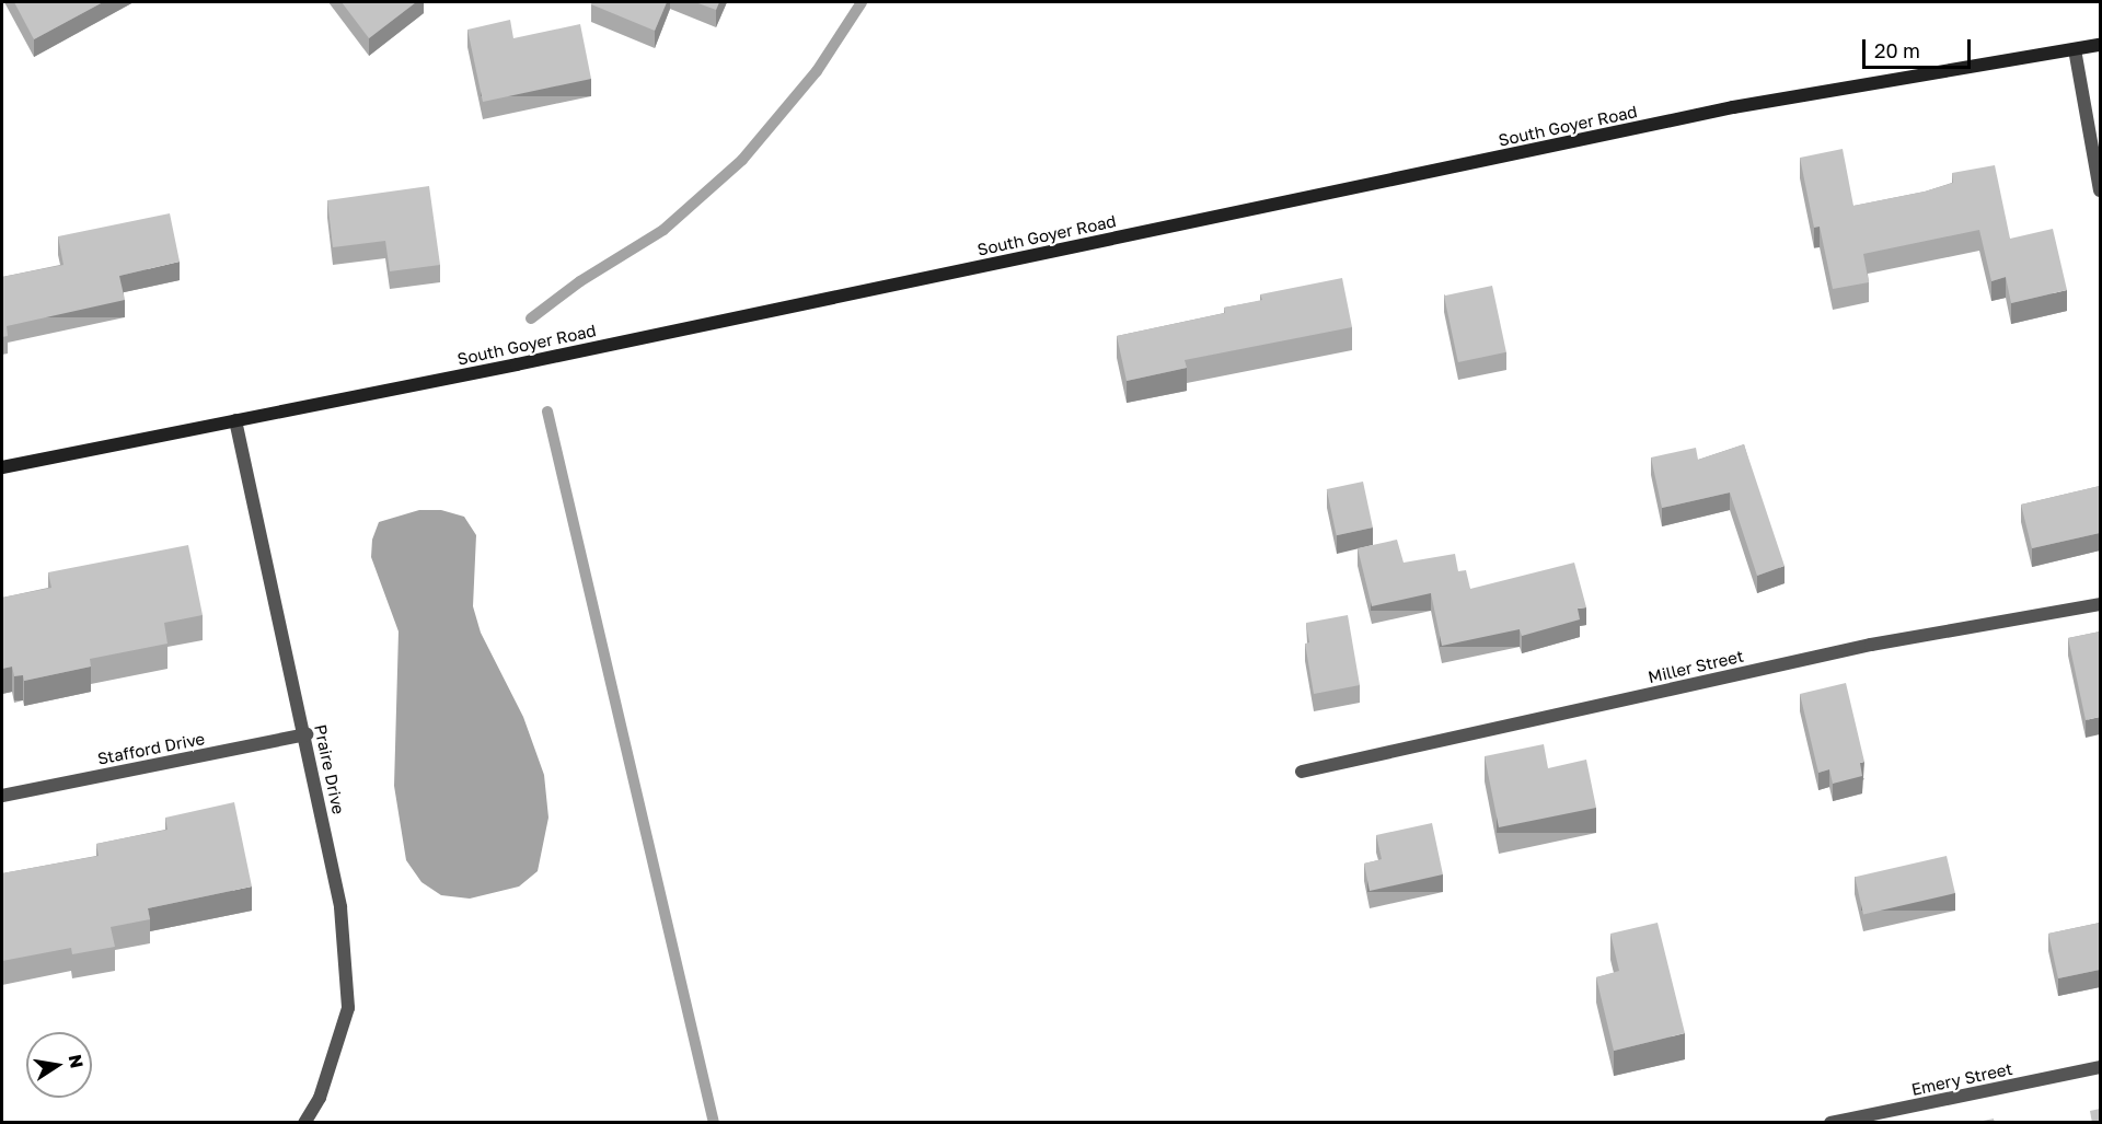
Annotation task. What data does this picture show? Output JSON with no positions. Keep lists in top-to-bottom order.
{
  "streets": {
    "street": [
      "South Goyer Road",
      "Miller Street",
      "Stafford Drive",
      "Praire Drive",
      "Emery Street"
    ]
  },
  "crossings": [
    ["South Goyer Road", "Praire Drive"],
    ["Stafford Drive", "Praire Drive"]
  ],
  "scale_bar": "20 m",
  "north": "right"
}
